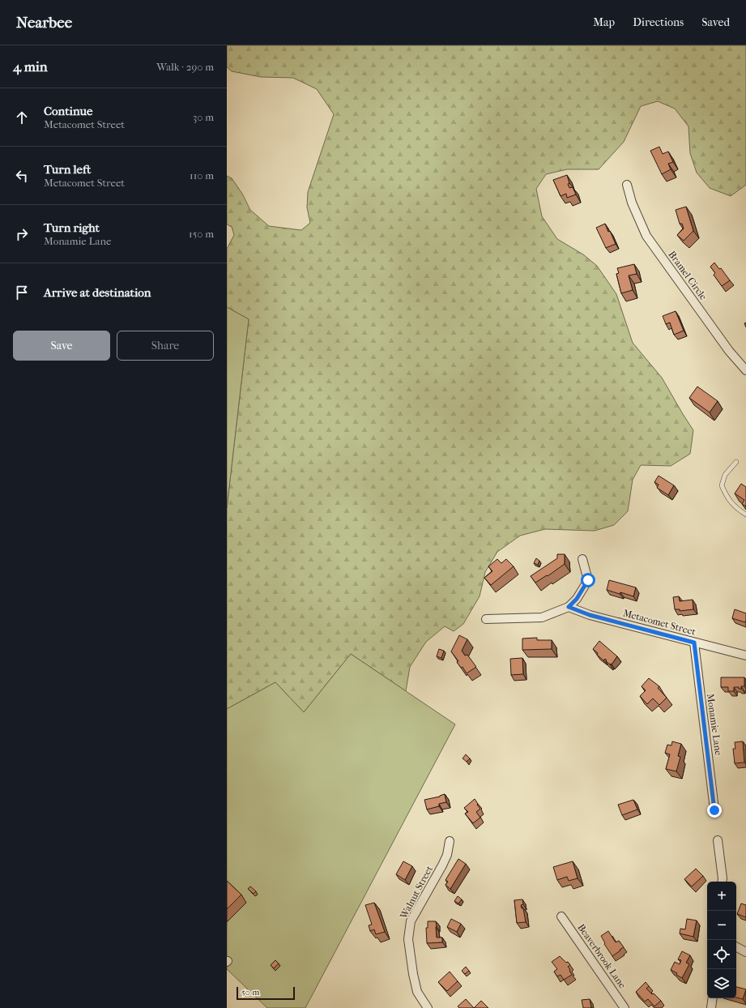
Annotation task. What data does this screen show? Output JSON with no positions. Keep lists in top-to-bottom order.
{
  "streets": {
    "street": [
      "Bramel Circle",
      "Metacomet Street",
      "Monamie Lane",
      "Walnut Street",
      "Beaverbrook Lane"
    ]
  },
  "crossings": [
    ["Metacomet Street", "Monamie Lane"]
  ],
  "scale_bar": "50 m",
  "page": {
    "header": "Nearbee",
    "nav": ["Map", "Directions", "Saved"],
    "heading": ["4 min", "Walk · 290 m"],
    "list": [
      ["Continue", "Metacomet Street", "30 m"],
      ["Turn left", "Metacomet Street", "110 m"],
      ["Turn right", "Monamie Lane", "150 m"],
      "Arrive at destination"
    ],
    "buttons": ["Save", "Share"],
    "map_buttons": ["+", "−"],
    "scale": "50 m"
  }
}
